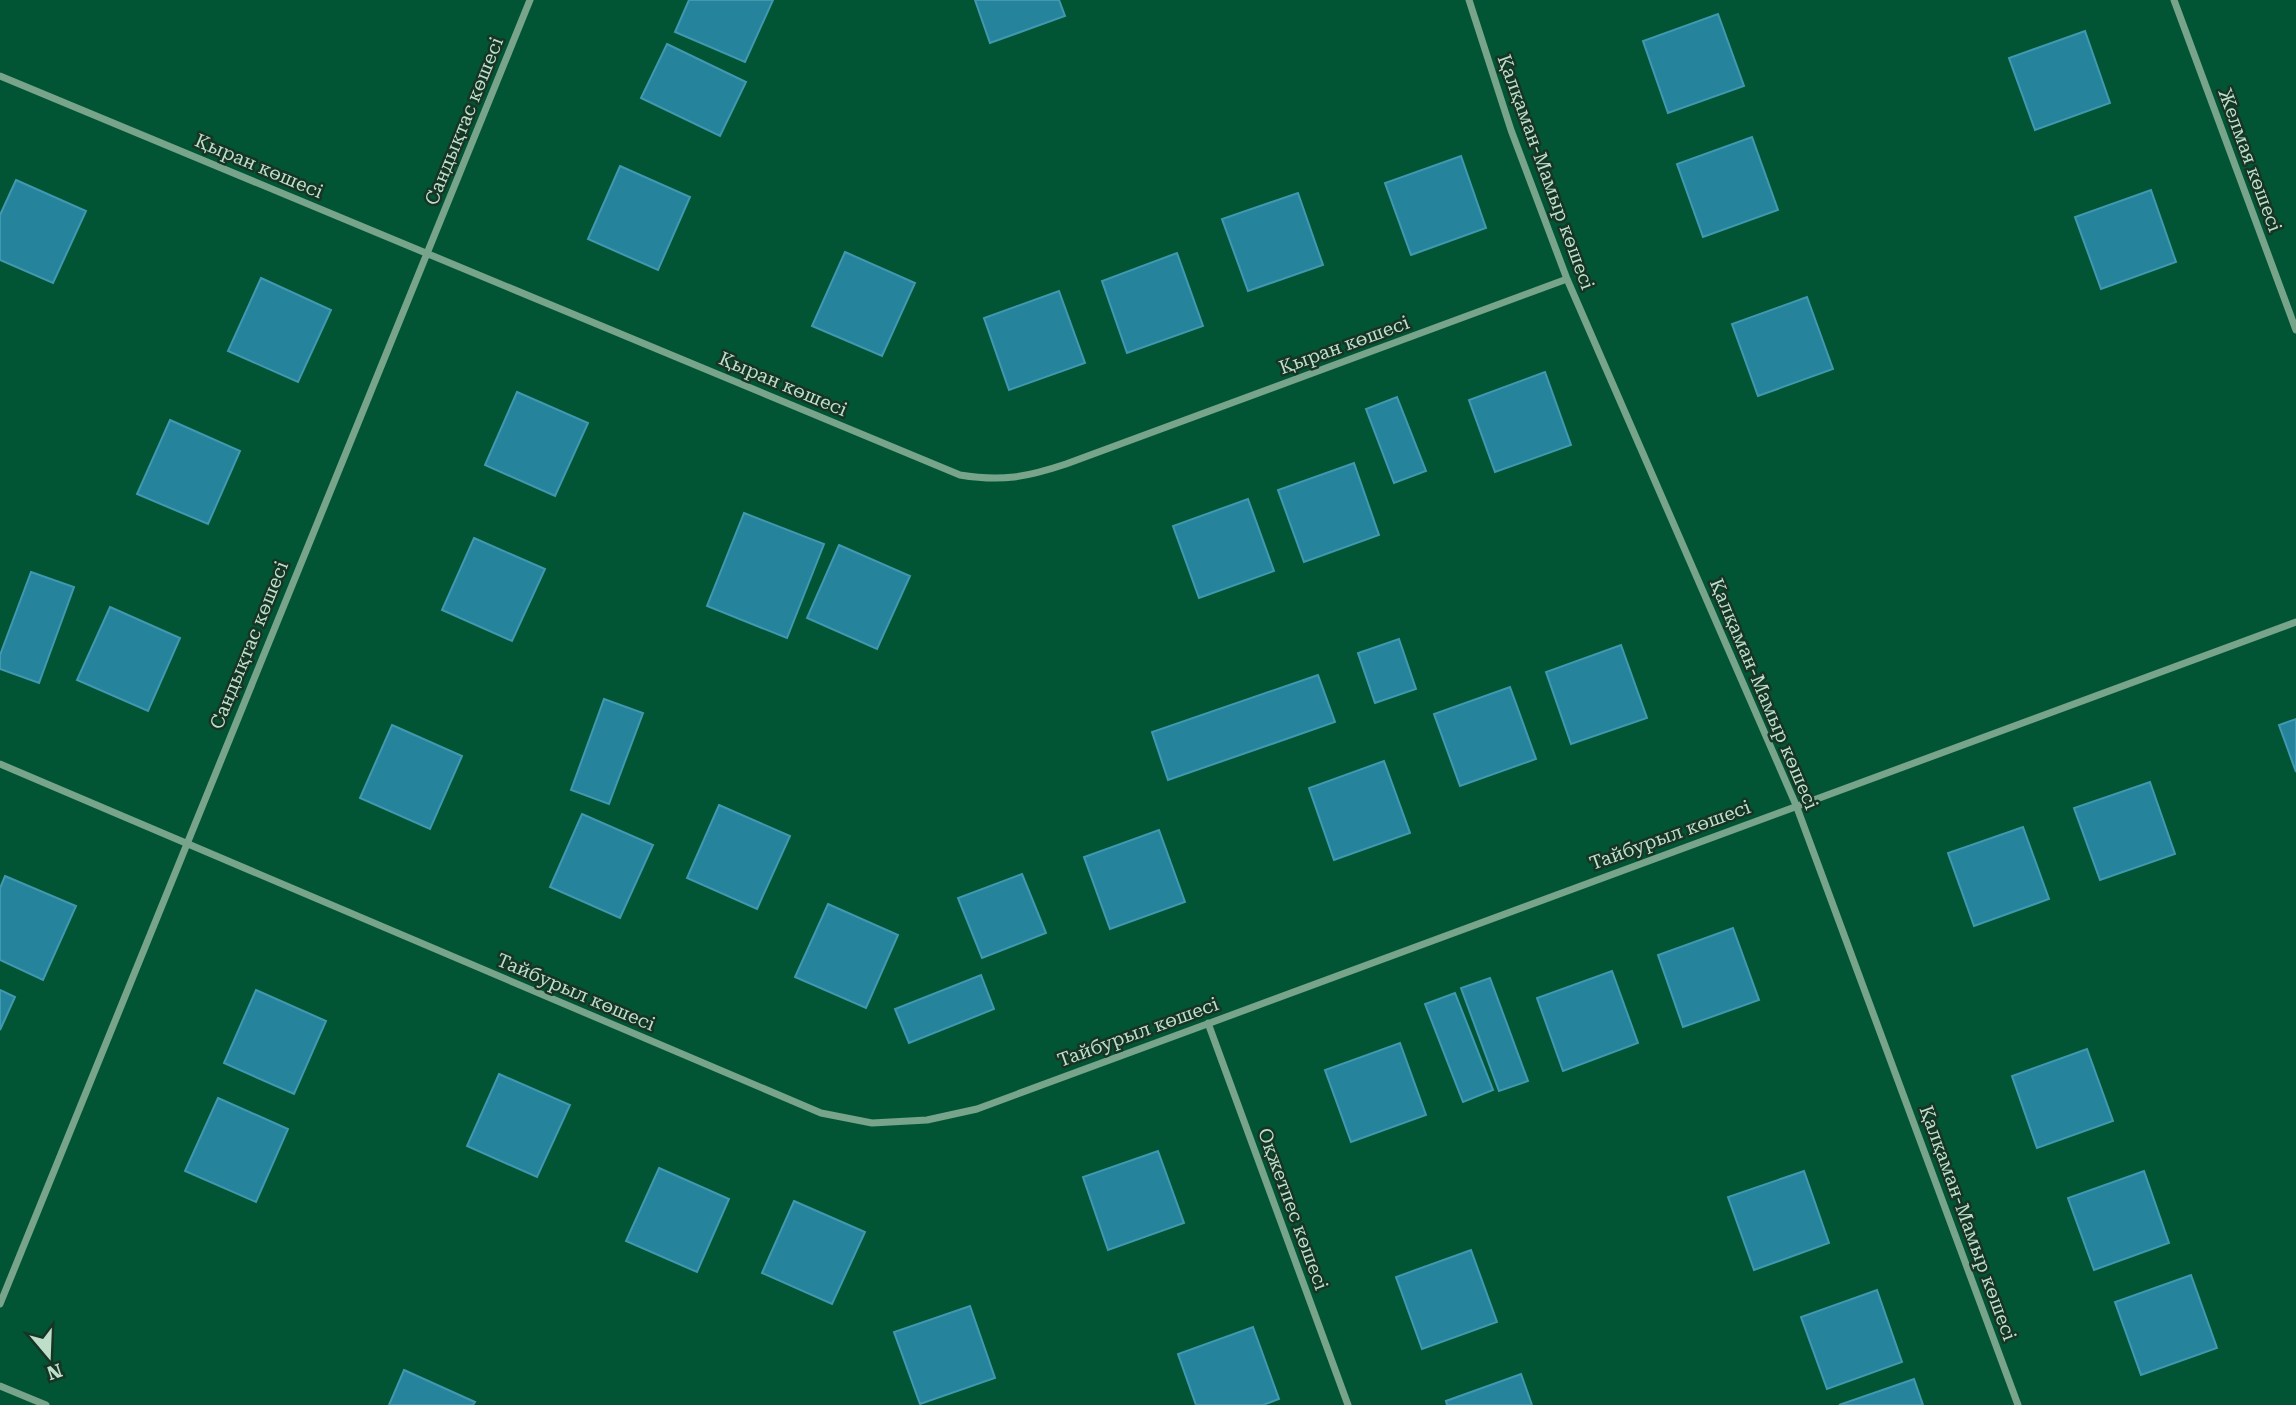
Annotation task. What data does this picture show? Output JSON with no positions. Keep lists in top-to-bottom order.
{
  "streets": {
    "street": [
      "Сандықтас көшесі",
      "Желмая көшесі",
      "Қыран көшесі",
      "Қалқаман-Мамыр көшесі",
      "Тайбурыл көшесі",
      "Оқжетпес көшесі"
    ]
  },
  "crossings": [
    ["Сандықтас көшесі", "Қыран көшесі"],
    ["Сандықтас көшесі", "Тайбурыл көшесі"],
    ["Қыран көшесі", "Қалқаман-Мамыр көшесі"],
    ["Қалқаман-Мамыр көшесі", "Тайбурыл көшесі"],
    ["Тайбурыл көшесі", "Оқжетпес көшесі"]
  ],
  "north": "bottom"
}
